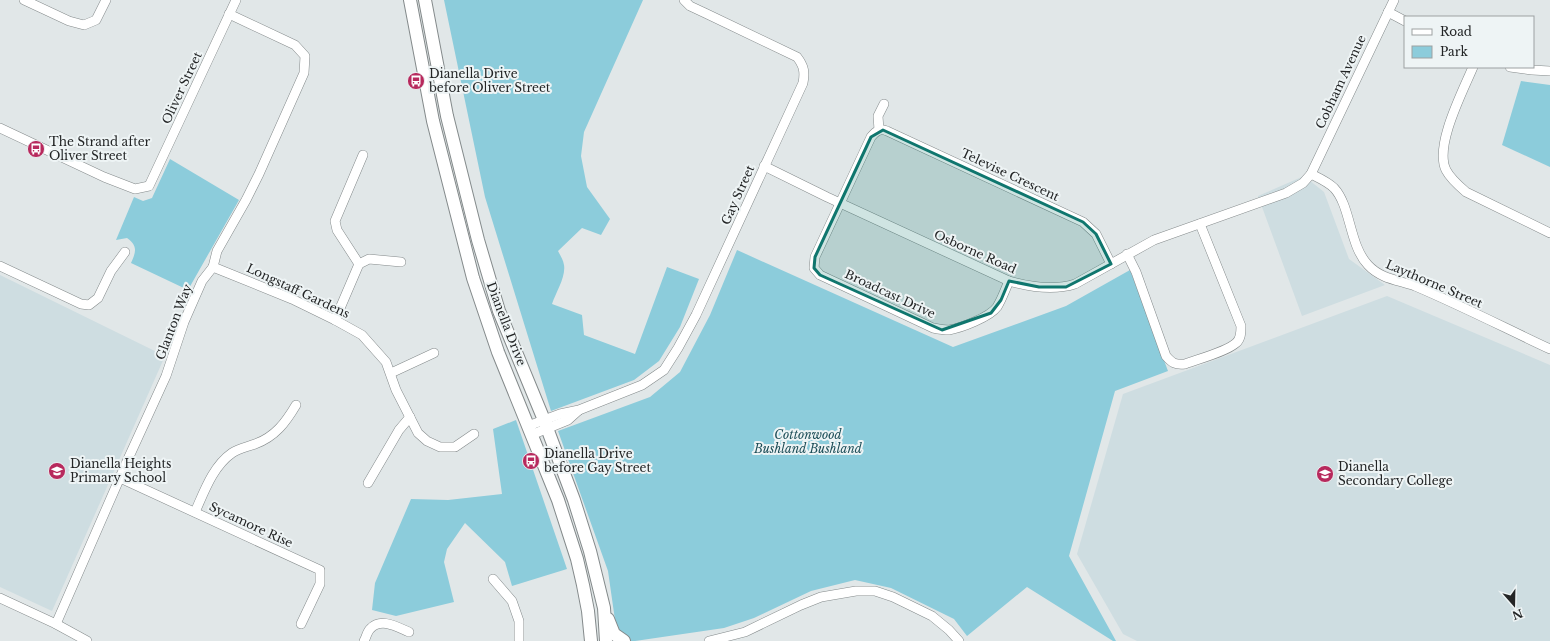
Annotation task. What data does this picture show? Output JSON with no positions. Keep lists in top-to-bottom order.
{
  "streets": {
    "main road": ["Dianella Drive"],
    "street": [
      "Cobham Avenue",
      "Oliver Street",
      "Televise Crescent",
      "Gay Street",
      "Osborne Road",
      "Laythorne Street",
      "Longstaff Gardens",
      "Broadcast Drive",
      "Glanton Way",
      "Sycamore Rise"
    ]
  },
  "crossings": [
    ["Cobham Avenue", "Osborne Road"],
    ["Cobham Avenue", "Laythorne Street"],
    ["Oliver Street", "Glanton Way"],
    ["Televise Crescent", "Osborne Road"],
    ["Gay Street", "Osborne Road"],
    ["Gay Street", "Dianella Drive"],
    ["Osborne Road", "Laythorne Street"],
    ["Osborne Road", "Broadcast Drive"],
    ["Longstaff Gardens", "Glanton Way"],
    ["Glanton Way", "Sycamore Rise"]
  ],
  "parks": ["Cottonwood Bushland Bushland"],
  "places": {
    "bus stop": ["Dianella Drive before Oliver Street", "The Strand after Oliver Street", "Dianella Drive before Gay Street"],
    "school or university": ["Dianella Heights Primary School", "Dianella Secondary College"]
  },
  "legend": ["Road", "Park"],
  "north": "bottom"
}
